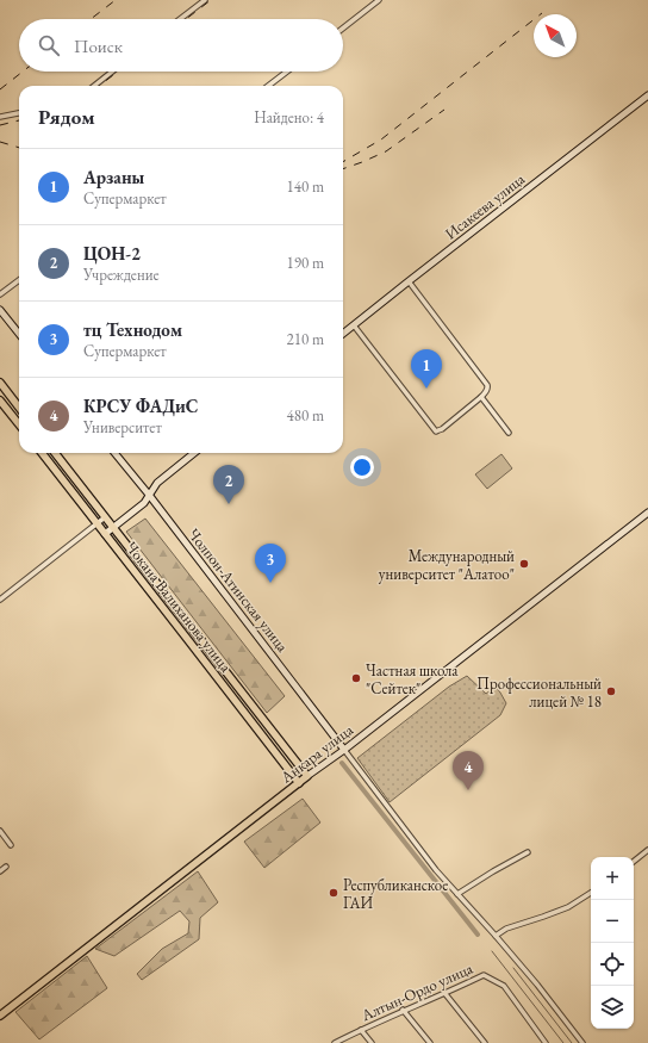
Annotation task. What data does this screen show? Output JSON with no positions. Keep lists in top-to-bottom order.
{
  "streets": {
    "main road": ["Чокана Валиханова улица", "Анкара улица"],
    "street": ["Исакеева улица", "Чолпон-Атинская улица", "Алтын-Ордо улица"]
  },
  "crossings": [
    ["Чолпон-Атинская улица", "Анкара улица"],
    ["Чокана Валиханова улица", "Анкара улица"]
  ],
  "places": [
    "Международный университет \"Алатоо\"",
    "Частная школа \"Сейтек\"",
    "Профессиональный лицей № 18",
    "Республиканское ГАИ"
  ],
  "north": "top left",
  "page": {
    "search": "Поиск",
    "heading": ["Рядом", "Найдено: 4"],
    "list": [
      {
        "mark": "1",
        "name": "Арзаны",
        "note": "Супермаркет",
        "value": "140 m"
      },
      {
        "mark": "2",
        "name": "ЦОН-2",
        "note": "Учреждение",
        "value": "190 m"
      },
      {
        "mark": "3",
        "name": "тц Технодом",
        "note": "Супермаркет",
        "value": "210 m"
      },
      {
        "mark": "4",
        "name": "КРСУ ФАДиС",
        "note": "Университет",
        "value": "480 m"
      }
    ],
    "pins": [
      "1",
      "2",
      "3",
      "4"
    ],
    "map_buttons": ["+", "−"]
  }
}
